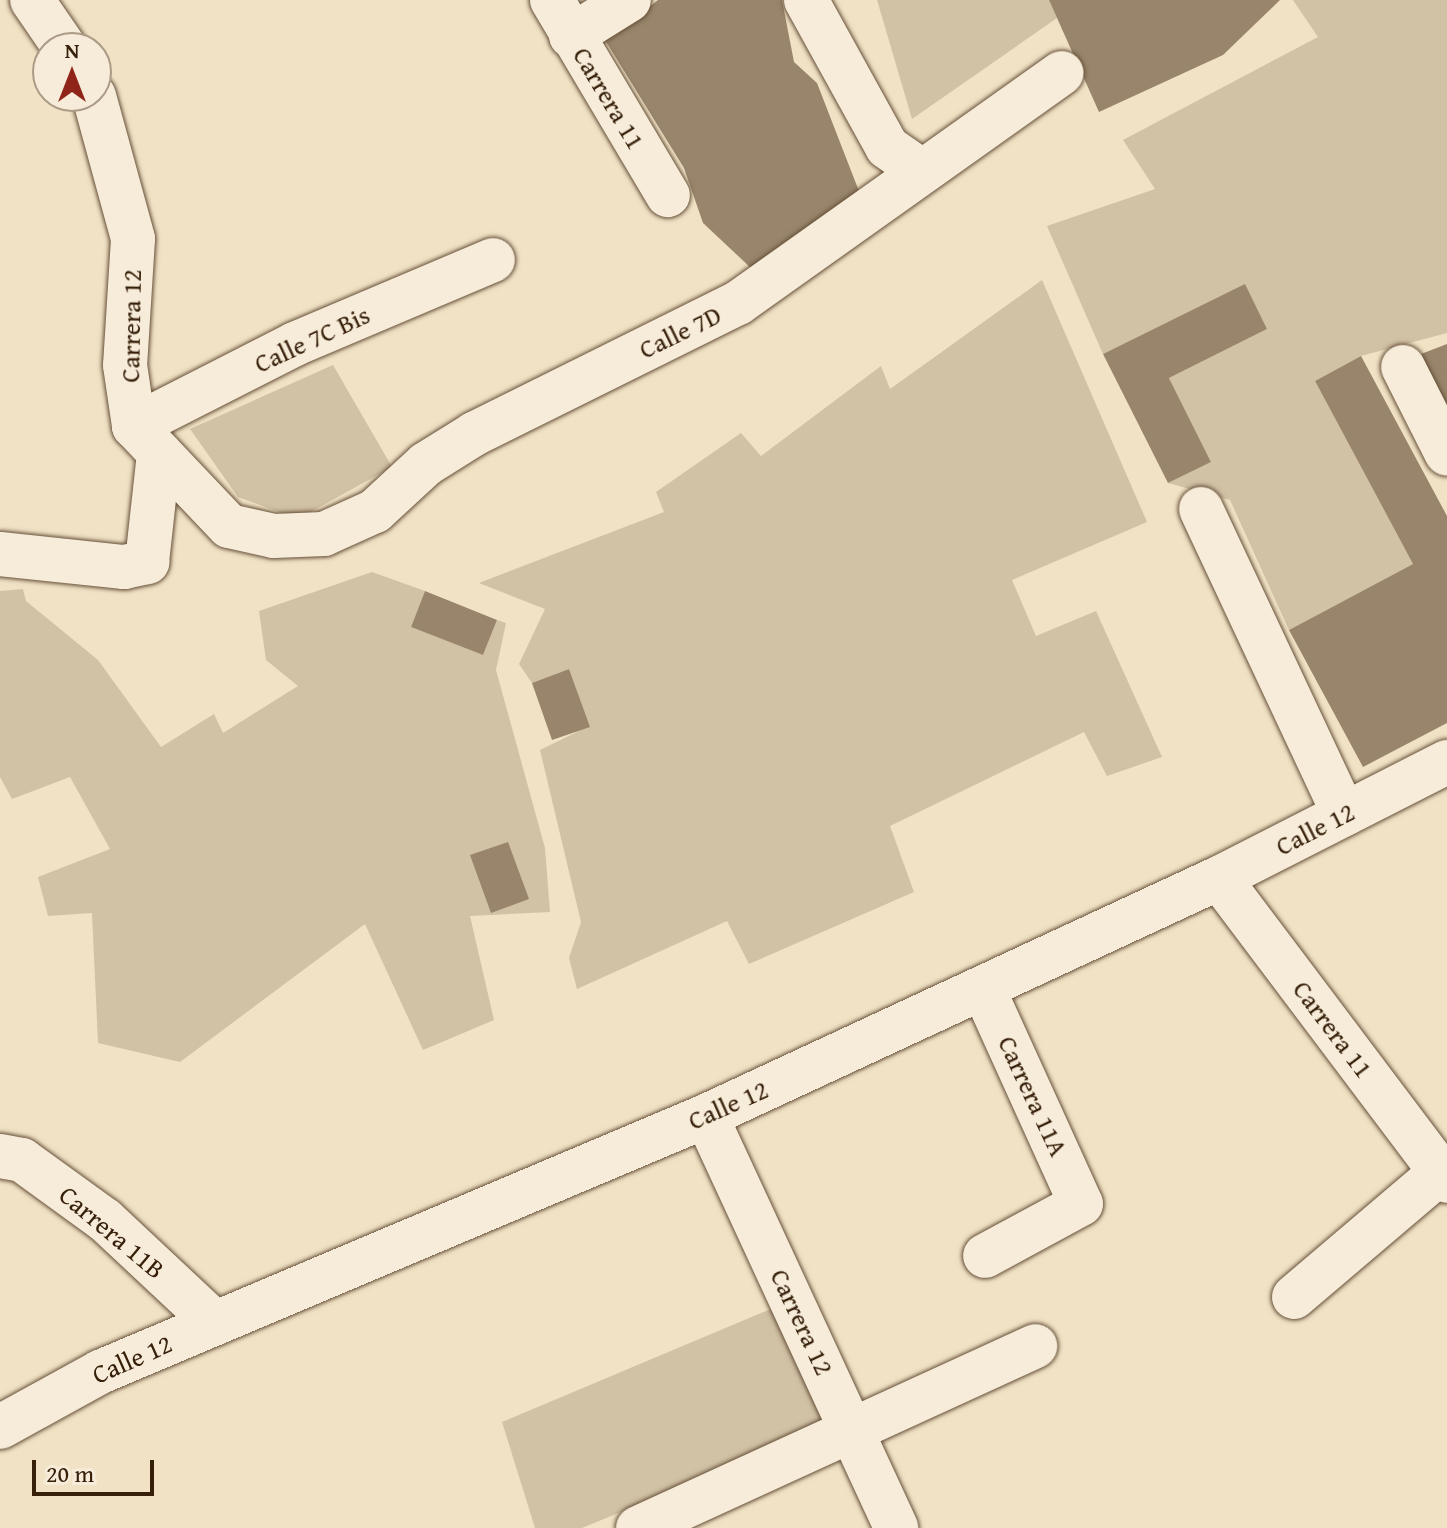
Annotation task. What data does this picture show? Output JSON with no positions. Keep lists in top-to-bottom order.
{
  "streets": {
    "street": [
      "Carrera 11",
      "Carrera 12",
      "Calle 7D",
      "Calle 7C Bis",
      "Calle 12",
      "Carrera 11A",
      "Carrera 11B"
    ]
  },
  "crossings": [
    ["Carrera 11", "Calle 12"],
    ["Carrera 12", "Calle 7D"],
    ["Carrera 12", "Calle 7C Bis"],
    ["Carrera 12", "Calle 12"],
    ["Calle 7D", "Calle 7C Bis"],
    ["Calle 12", "Carrera 11A"],
    ["Calle 12", "Carrera 11B"]
  ],
  "scale_bar": "20 m",
  "north": "top"
}
